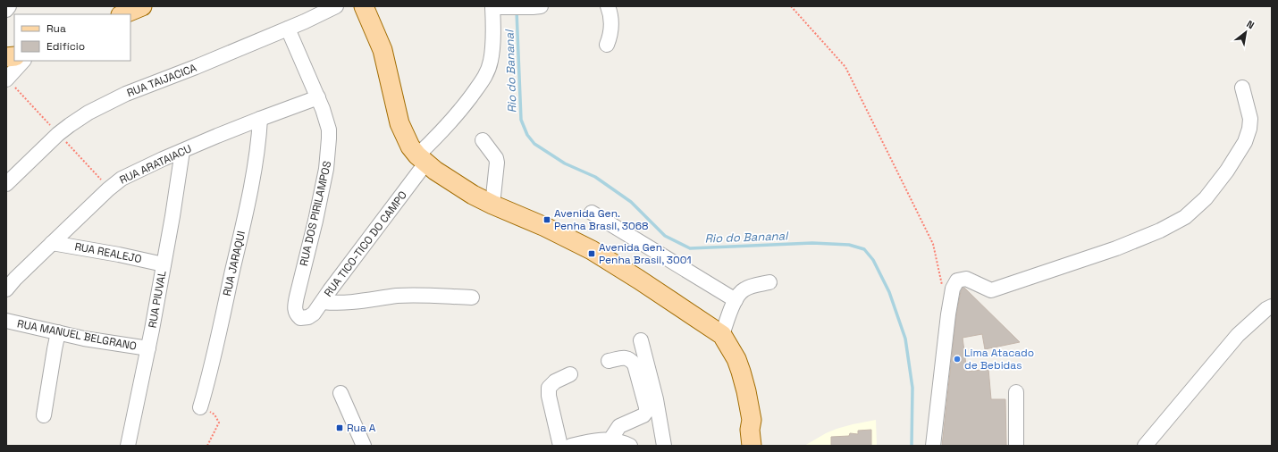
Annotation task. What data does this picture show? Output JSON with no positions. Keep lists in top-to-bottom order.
{
  "streets": {
    "street": [
      "RUA TAIJACICA",
      "RUA ARATAIACU",
      "RUA DOS PIRILAMPOS",
      "RUA TICO-TICO DO CAMPO",
      "RUA REALEJO",
      "RUA JARAQUI",
      "RUA PIUVAL",
      "RUA MANUEL BELGRANO"
    ]
  },
  "crossings": [
    ["RUA TAIJACICA", "RUA DOS PIRILAMPOS"],
    ["RUA ARATAIACU", "RUA DOS PIRILAMPOS"],
    ["RUA ARATAIACU", "RUA REALEJO"],
    ["RUA ARATAIACU", "RUA JARAQUI"],
    ["RUA ARATAIACU", "RUA PIUVAL"],
    ["RUA DOS PIRILAMPOS", "RUA TICO-TICO DO CAMPO"],
    ["RUA REALEJO", "RUA PIUVAL"],
    ["RUA PIUVAL", "RUA MANUEL BELGRANO"]
  ],
  "water": ["Rio do Bananal"],
  "places": {
    "transit": ["Avenida Gen. Penha Brasil, 3068", "Avenida Gen. Penha Brasil, 3001", "Rua A"],
    "other": ["Lima Atacado de Bebidas"]
  },
  "legend": ["Rua", "Edifício"],
  "north": "top right"
}
